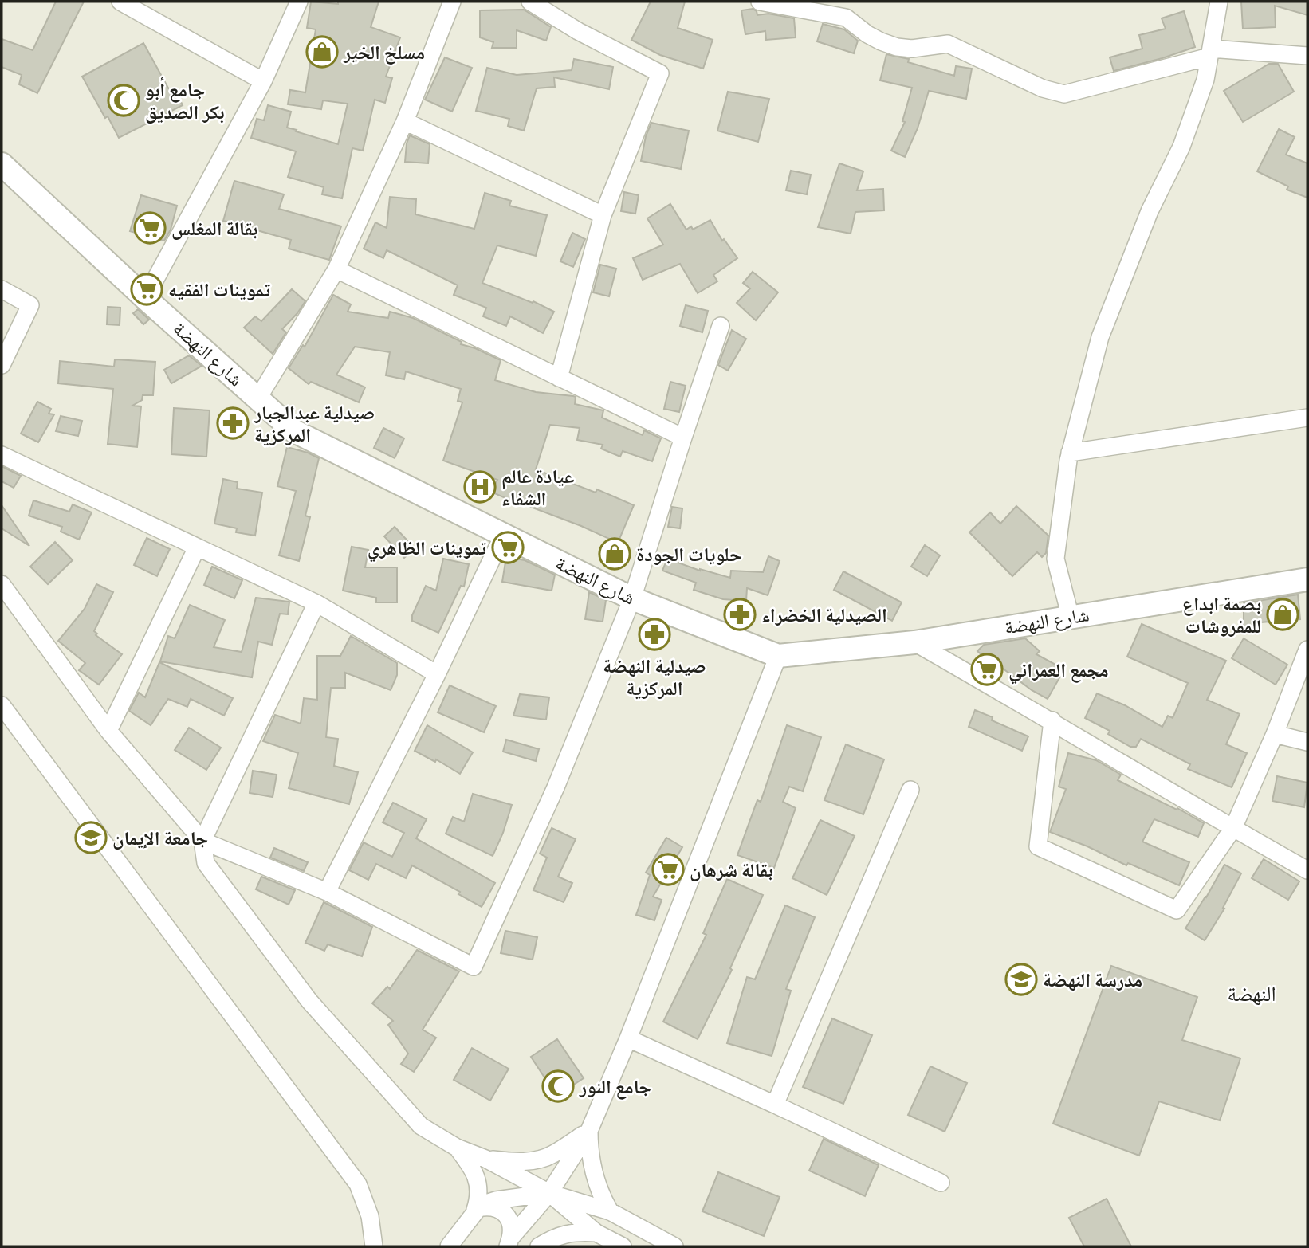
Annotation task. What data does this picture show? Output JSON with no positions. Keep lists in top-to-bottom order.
{
  "streets": {
    "street": ["شارع النهضة"]
  },
  "districts": ["النهضة"],
  "places": {
    "shop": ["مسلخ الخير", "حلويات الجودة", "بصمة ابداع للمفروشات"],
    "mosque": ["جامع أبو بكر الصديق", "جامع النور"],
    "supermarket": [
      "بقالة المغلس",
      "تموينات الفقيه",
      "تموينات الظاهري",
      "مجمع العمراني",
      "بقالة شرهان"
    ],
    "pharmacy": ["صيدلية عبدالجبار المركزية", "الصيدلية الخضراء", "صيدلية النهضة المركزية"],
    "hospital": ["عيادة عالم الشفاء"],
    "school or university": ["جامعة الإيمان", "مدرسة النهضة"]
  }
}
